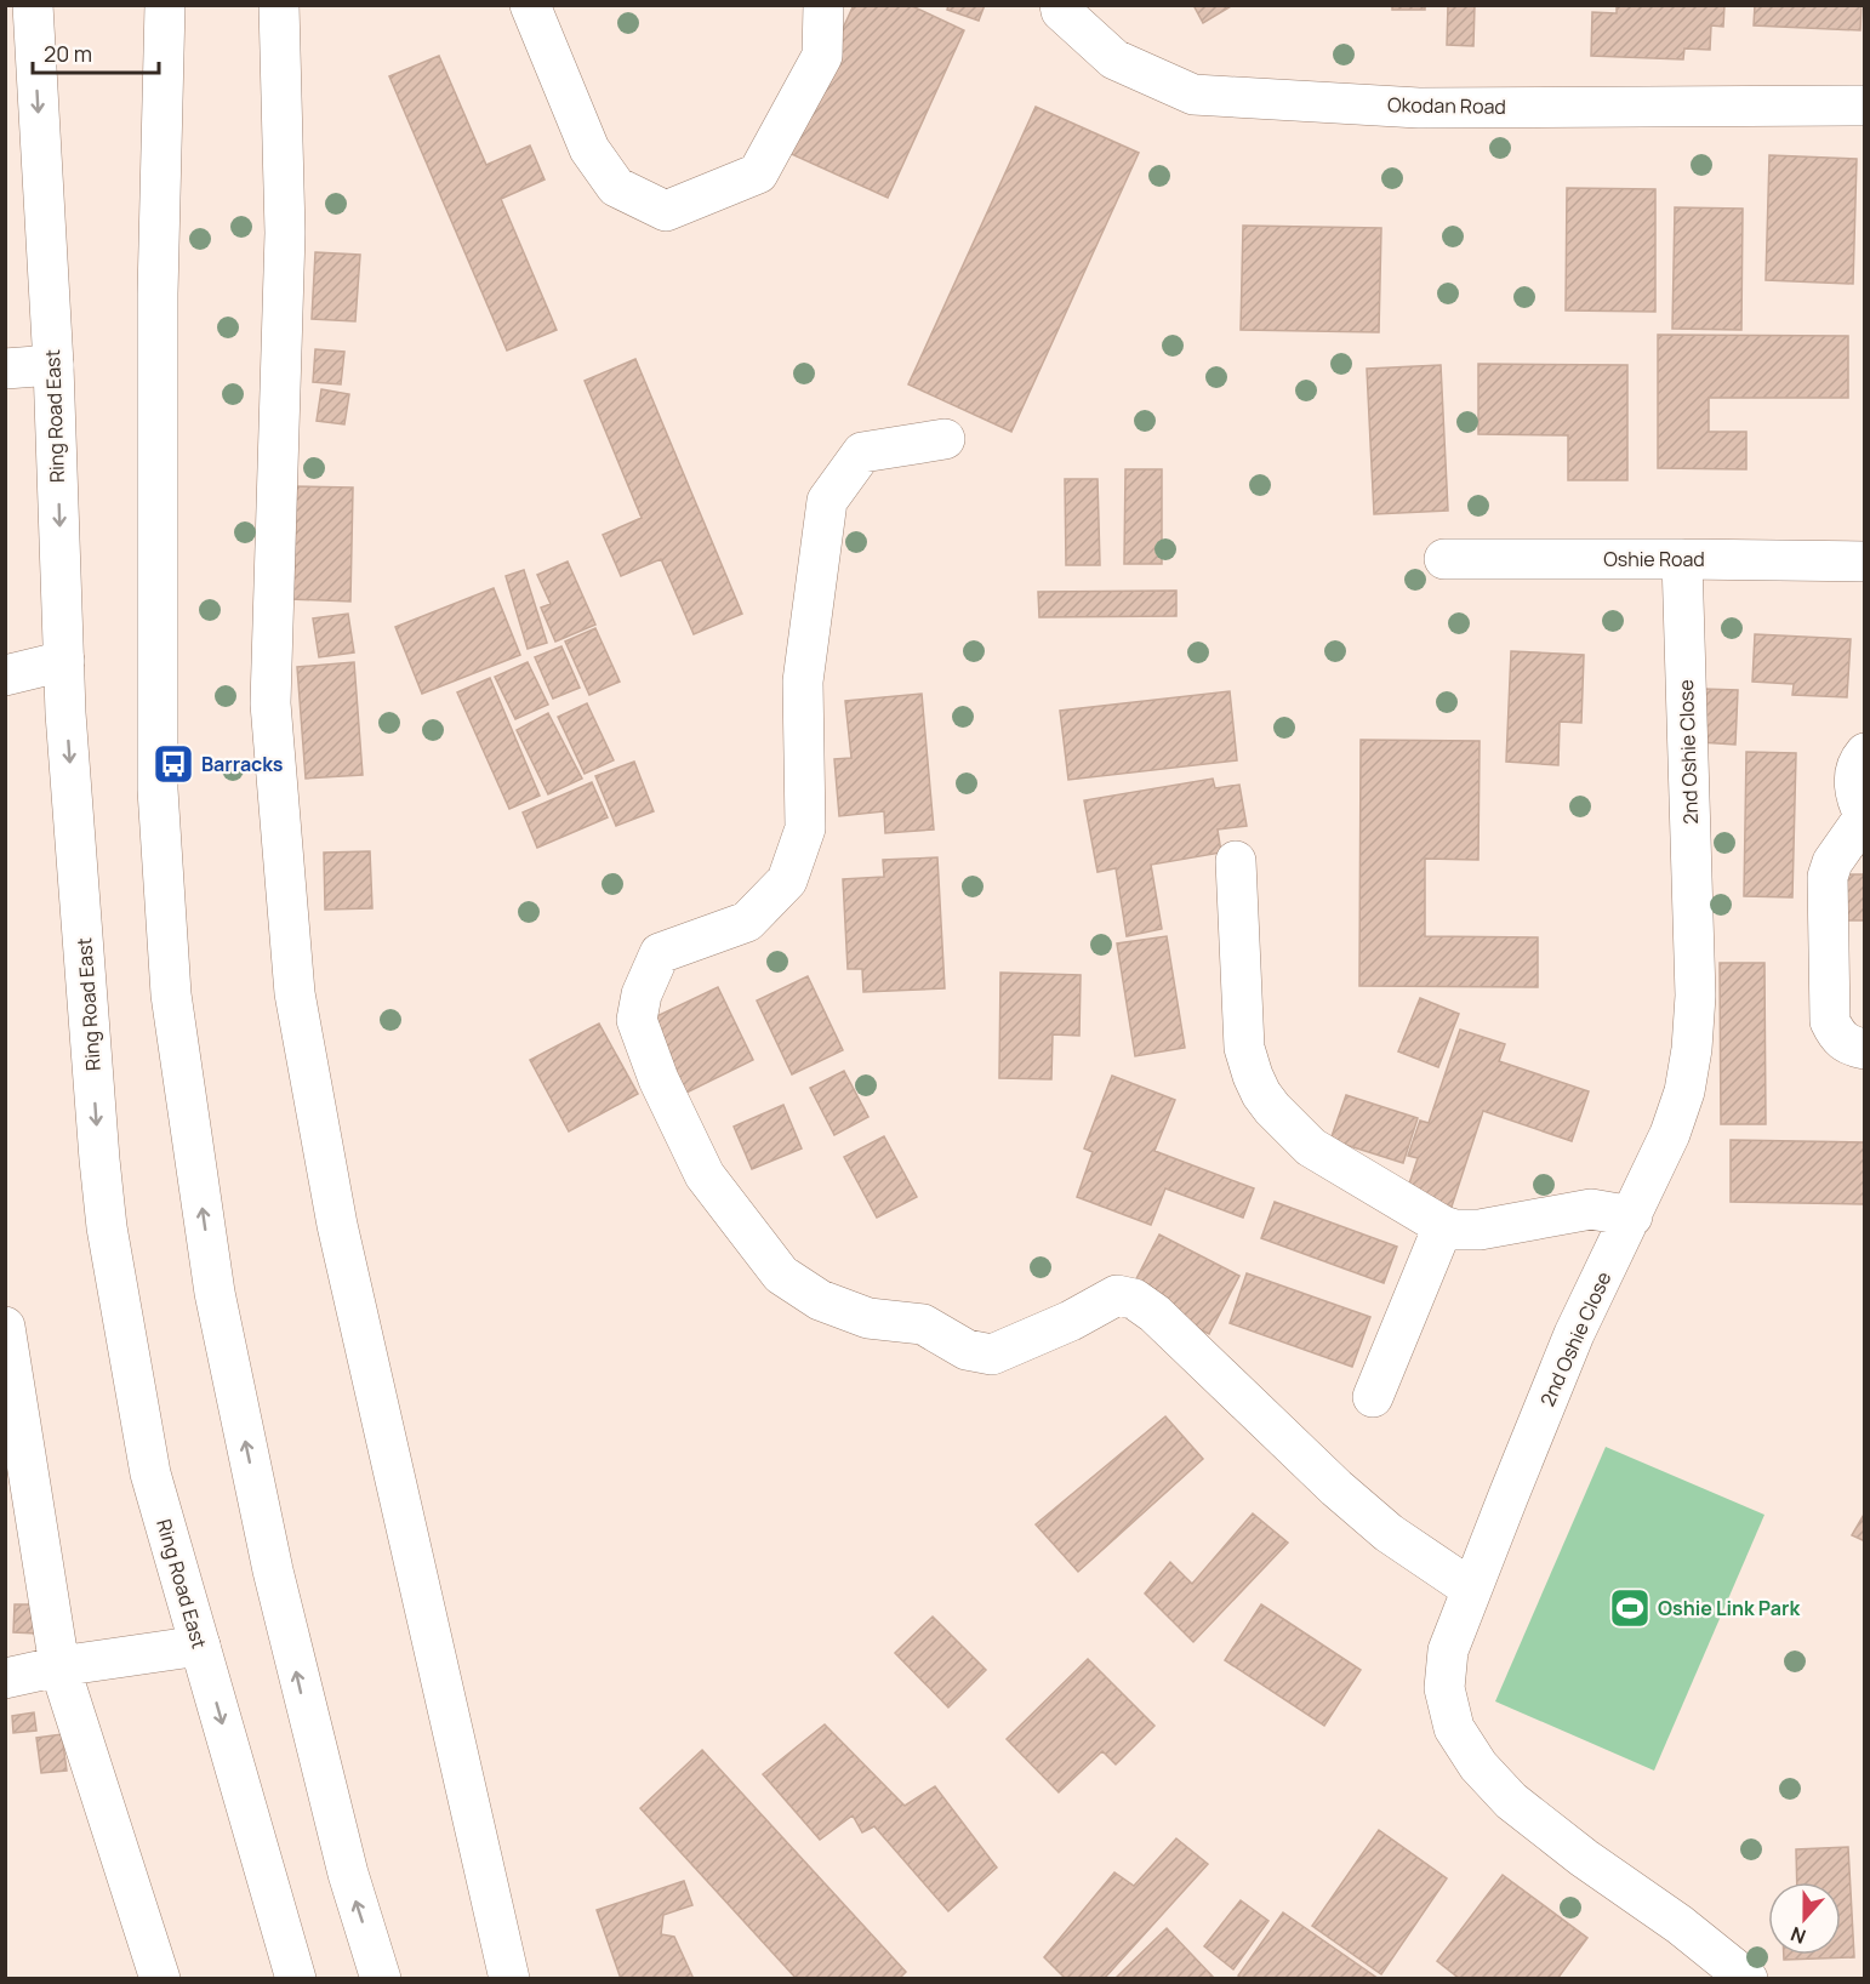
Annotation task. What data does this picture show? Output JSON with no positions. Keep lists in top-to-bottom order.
{
  "streets": {
    "main road": [
      "Okodan Road",
      "Ring Road East",
      "Oshie Road",
      "2nd Oshie Close"
    ]
  },
  "crossings": [
    ["Oshie Road", "2nd Oshie Close"]
  ],
  "places": {
    "bus stop": ["Barracks"],
    "sports": ["Oshie Link Park"]
  },
  "scale_bar": "20 m",
  "north": "bottom"
}
